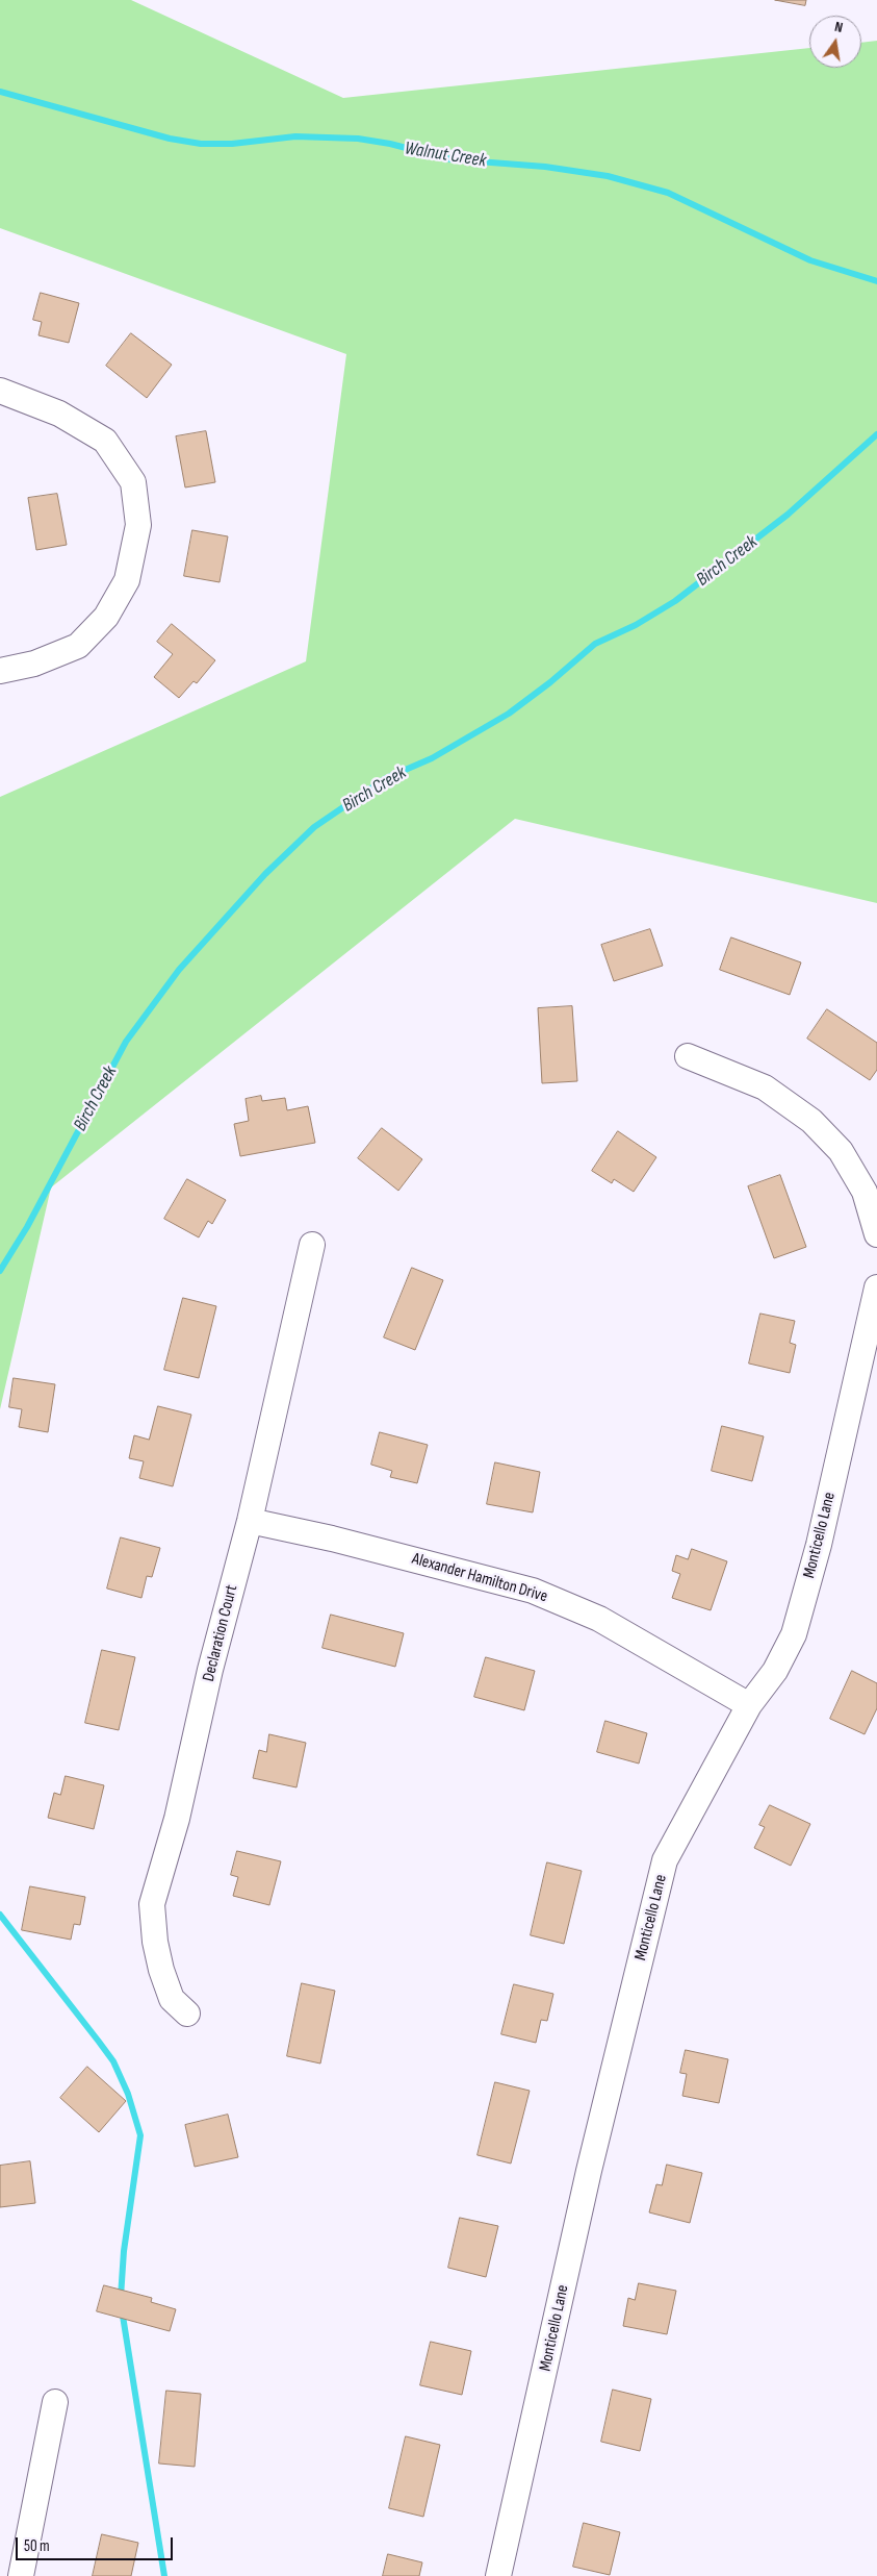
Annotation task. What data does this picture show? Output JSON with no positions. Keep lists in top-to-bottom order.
{
  "streets": {
    "street": ["Monticello Lane", "Alexander Hamilton Drive", "Declaration Court"]
  },
  "crossings": [
    ["Monticello Lane", "Alexander Hamilton Drive"],
    ["Alexander Hamilton Drive", "Declaration Court"]
  ],
  "water": ["Walnut Creek", "Birch Creek"],
  "scale_bar": "50 m",
  "north": "top"
}
